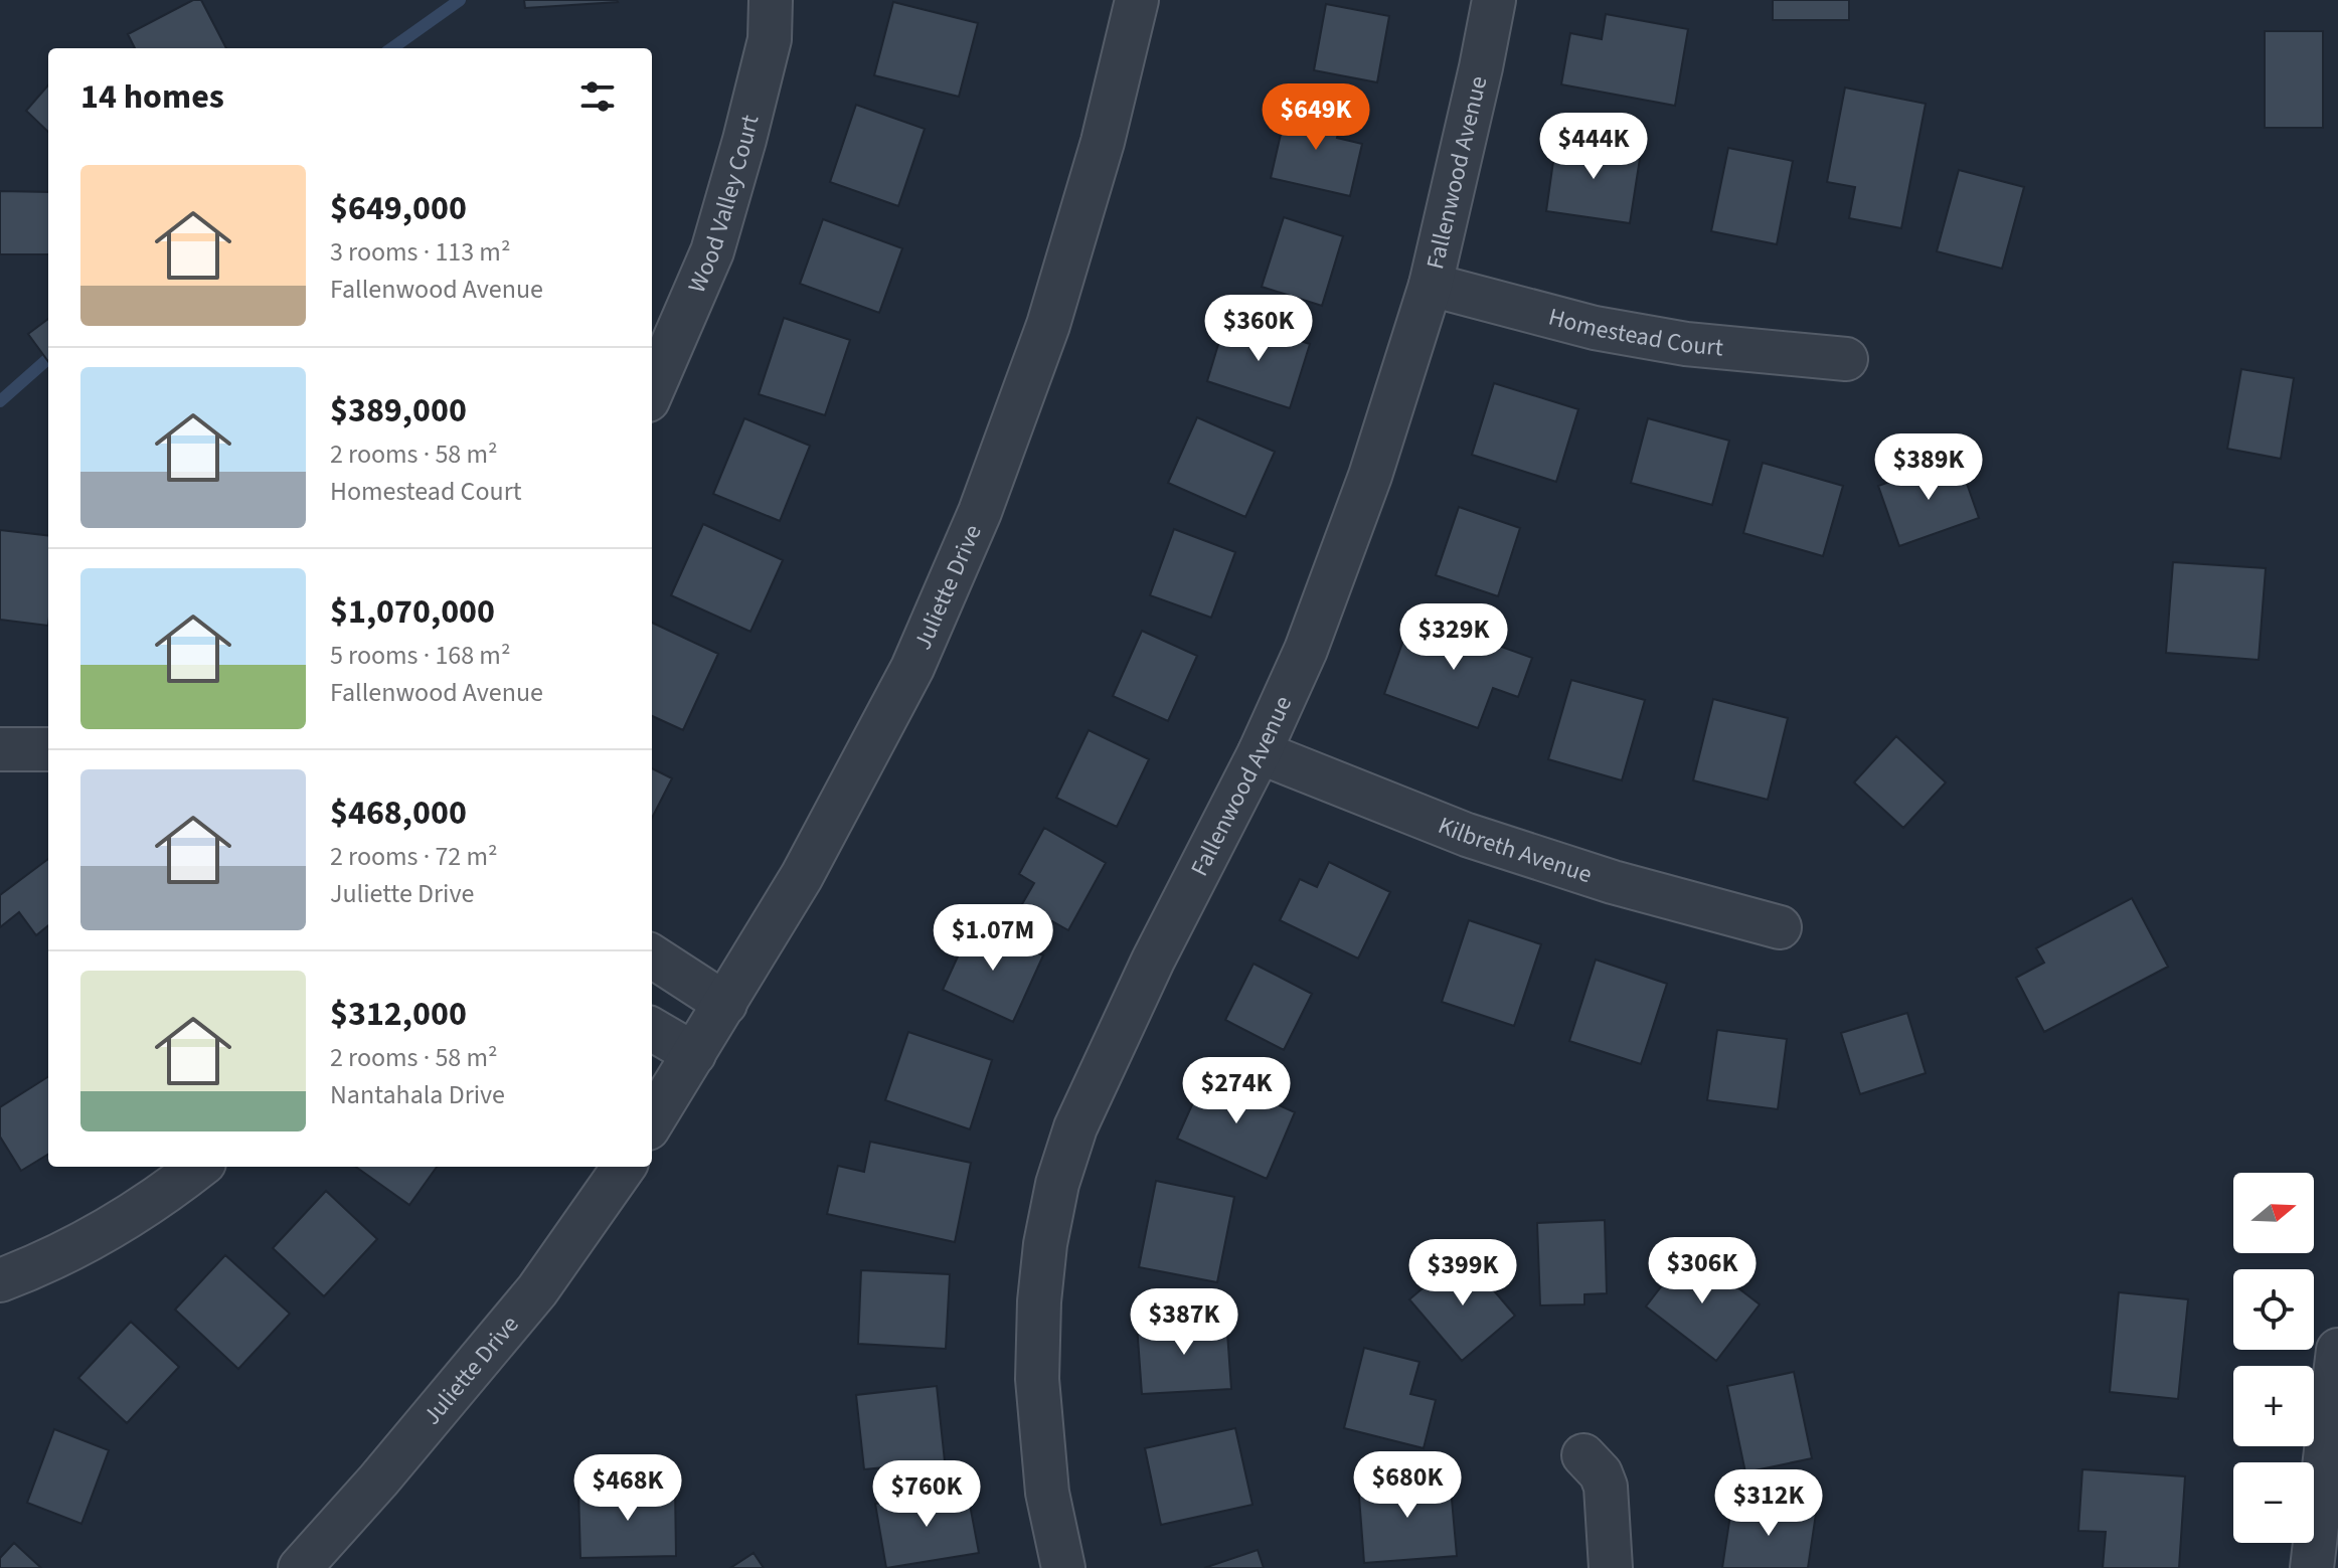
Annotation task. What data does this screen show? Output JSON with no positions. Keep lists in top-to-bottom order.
{
  "streets": {
    "street": [
      "Fallenwood Avenue",
      "Wood Valley Court",
      "Homestead Court",
      "Juliette Drive",
      "Kilbreth Avenue"
    ]
  },
  "crossings": [
    ["Fallenwood Avenue", "Homestead Court"],
    ["Fallenwood Avenue", "Kilbreth Avenue"]
  ],
  "north": "right",
  "page": {
    "heading": "14 homes",
    "price": [
      "$649K",
      "$444K",
      "$360K",
      "$389K",
      "$329K",
      "$1.07M",
      "$274K",
      "$306K",
      "$399K",
      "$387K",
      "$680K",
      "$468K",
      "$760K",
      "$312K"
    ],
    "list": [
      {
        "name": "$649,000",
        "note": "3 rooms · 113 m² · Fallenwood Avenue"
      },
      {
        "name": "$389,000",
        "note": "2 rooms · 58 m² · Homestead Court"
      },
      {
        "name": "$1,070,000",
        "note": "5 rooms · 168 m² · Fallenwood Avenue"
      },
      {
        "name": "$468,000",
        "note": "2 rooms · 72 m² · Juliette Drive"
      },
      {
        "name": "$312,000",
        "note": "2 rooms · 58 m² · Nantahala Drive"
      }
    ],
    "map_buttons": ["+", "−"]
  }
}
